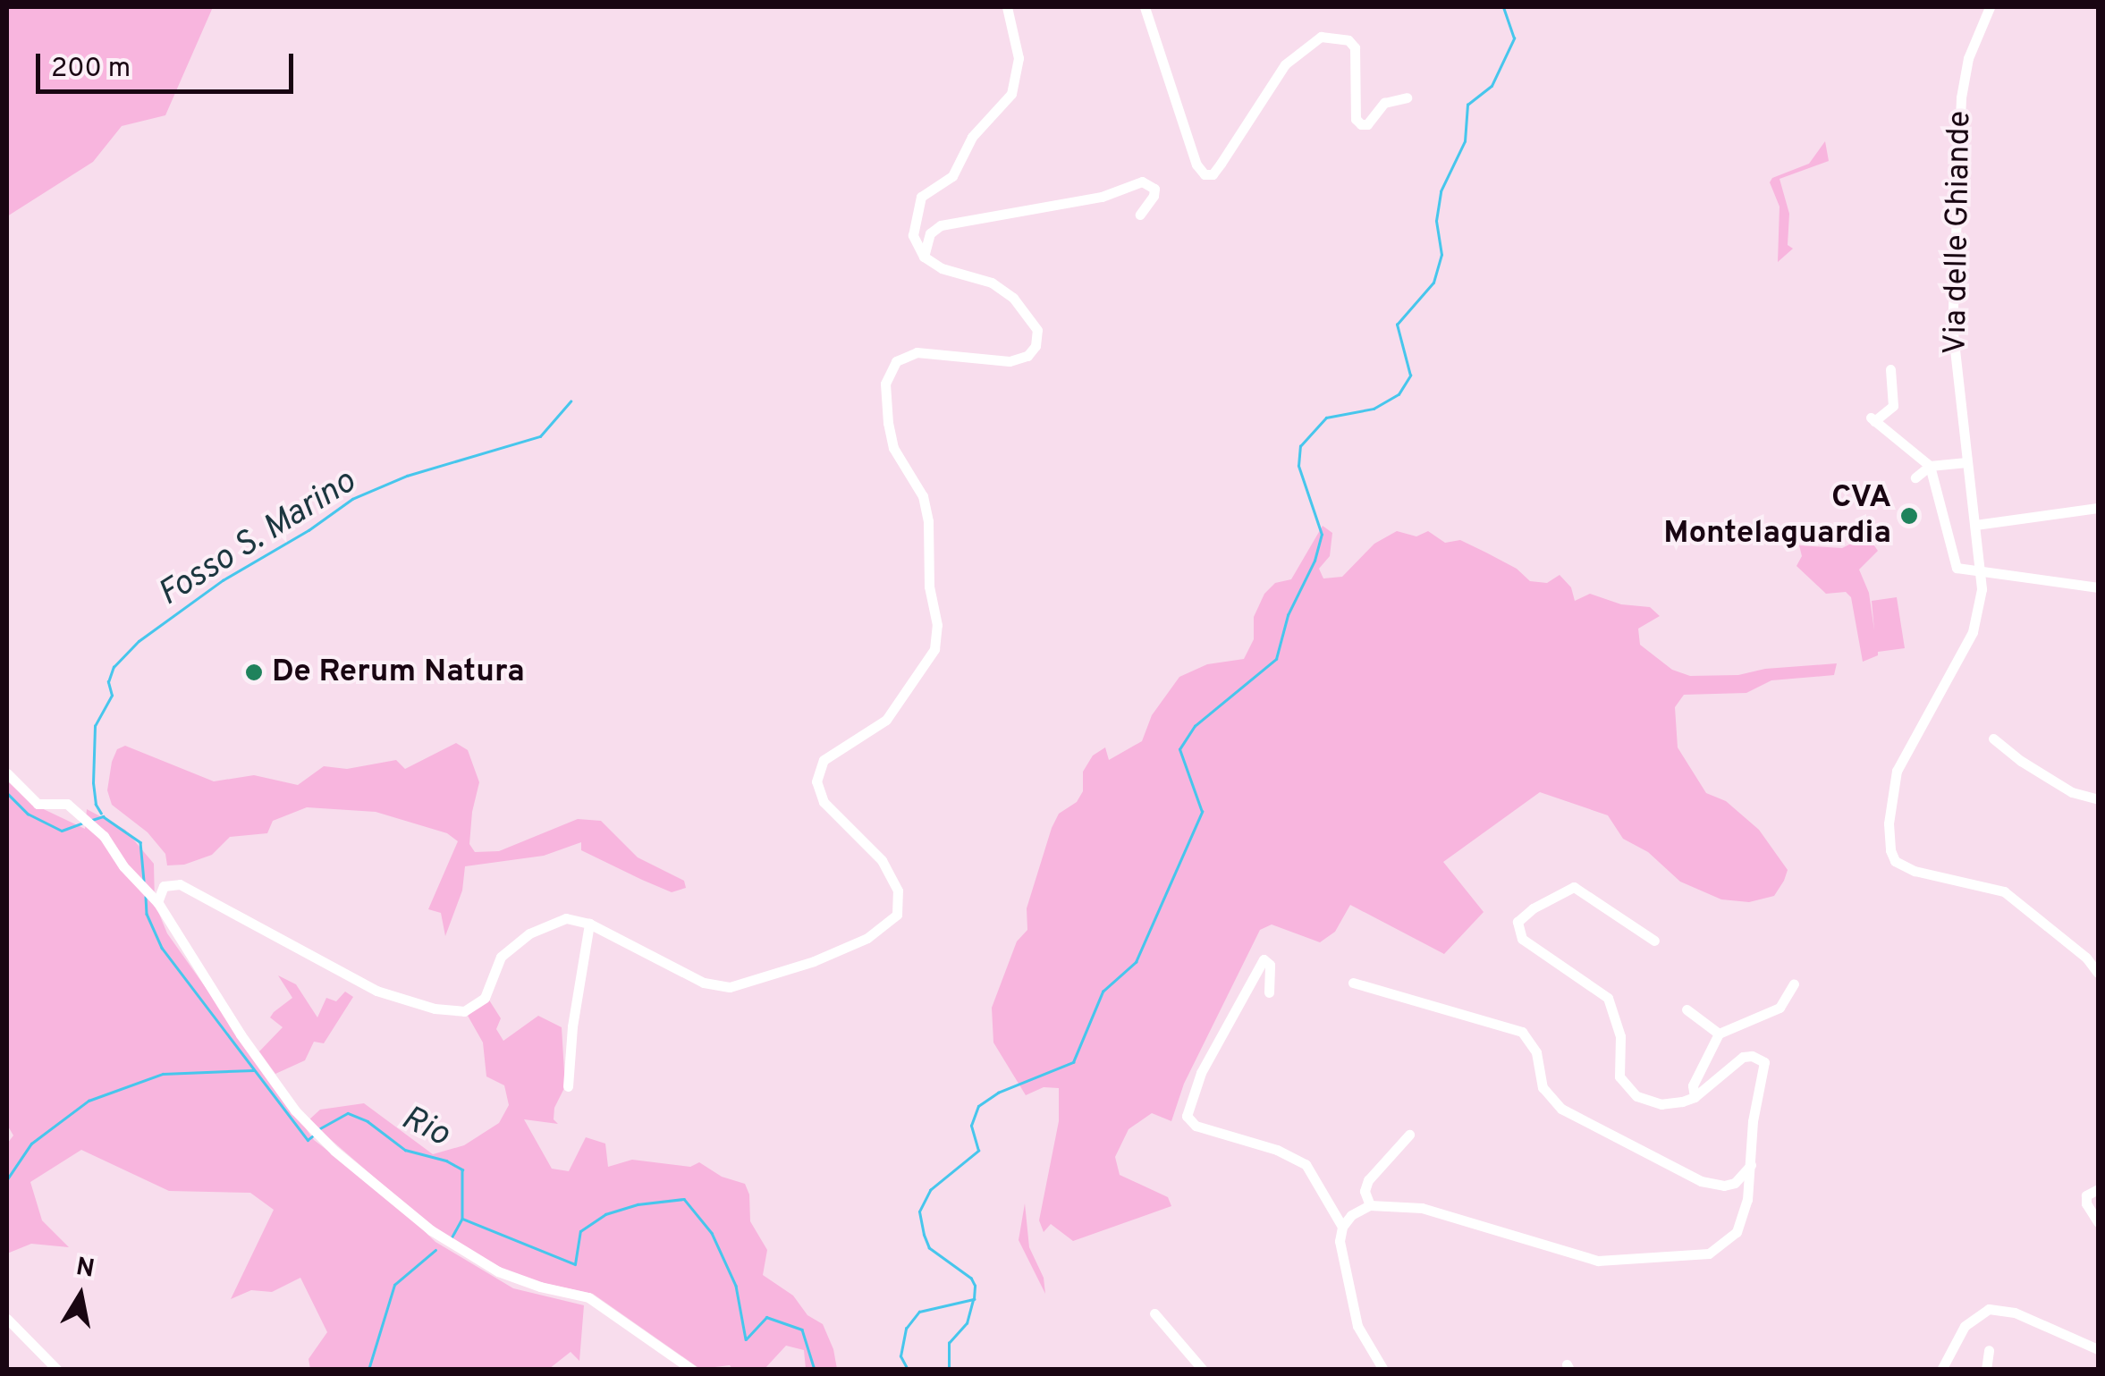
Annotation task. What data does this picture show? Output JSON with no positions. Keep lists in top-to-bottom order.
{
  "streets": {
    "street": ["Via delle Ghiande"]
  },
  "water": ["Fosso S. Marino", "Rio"],
  "places": ["CVA Montelaguardia", "De Rerum Natura"],
  "scale_bar": "200 m",
  "north": "top"
}
